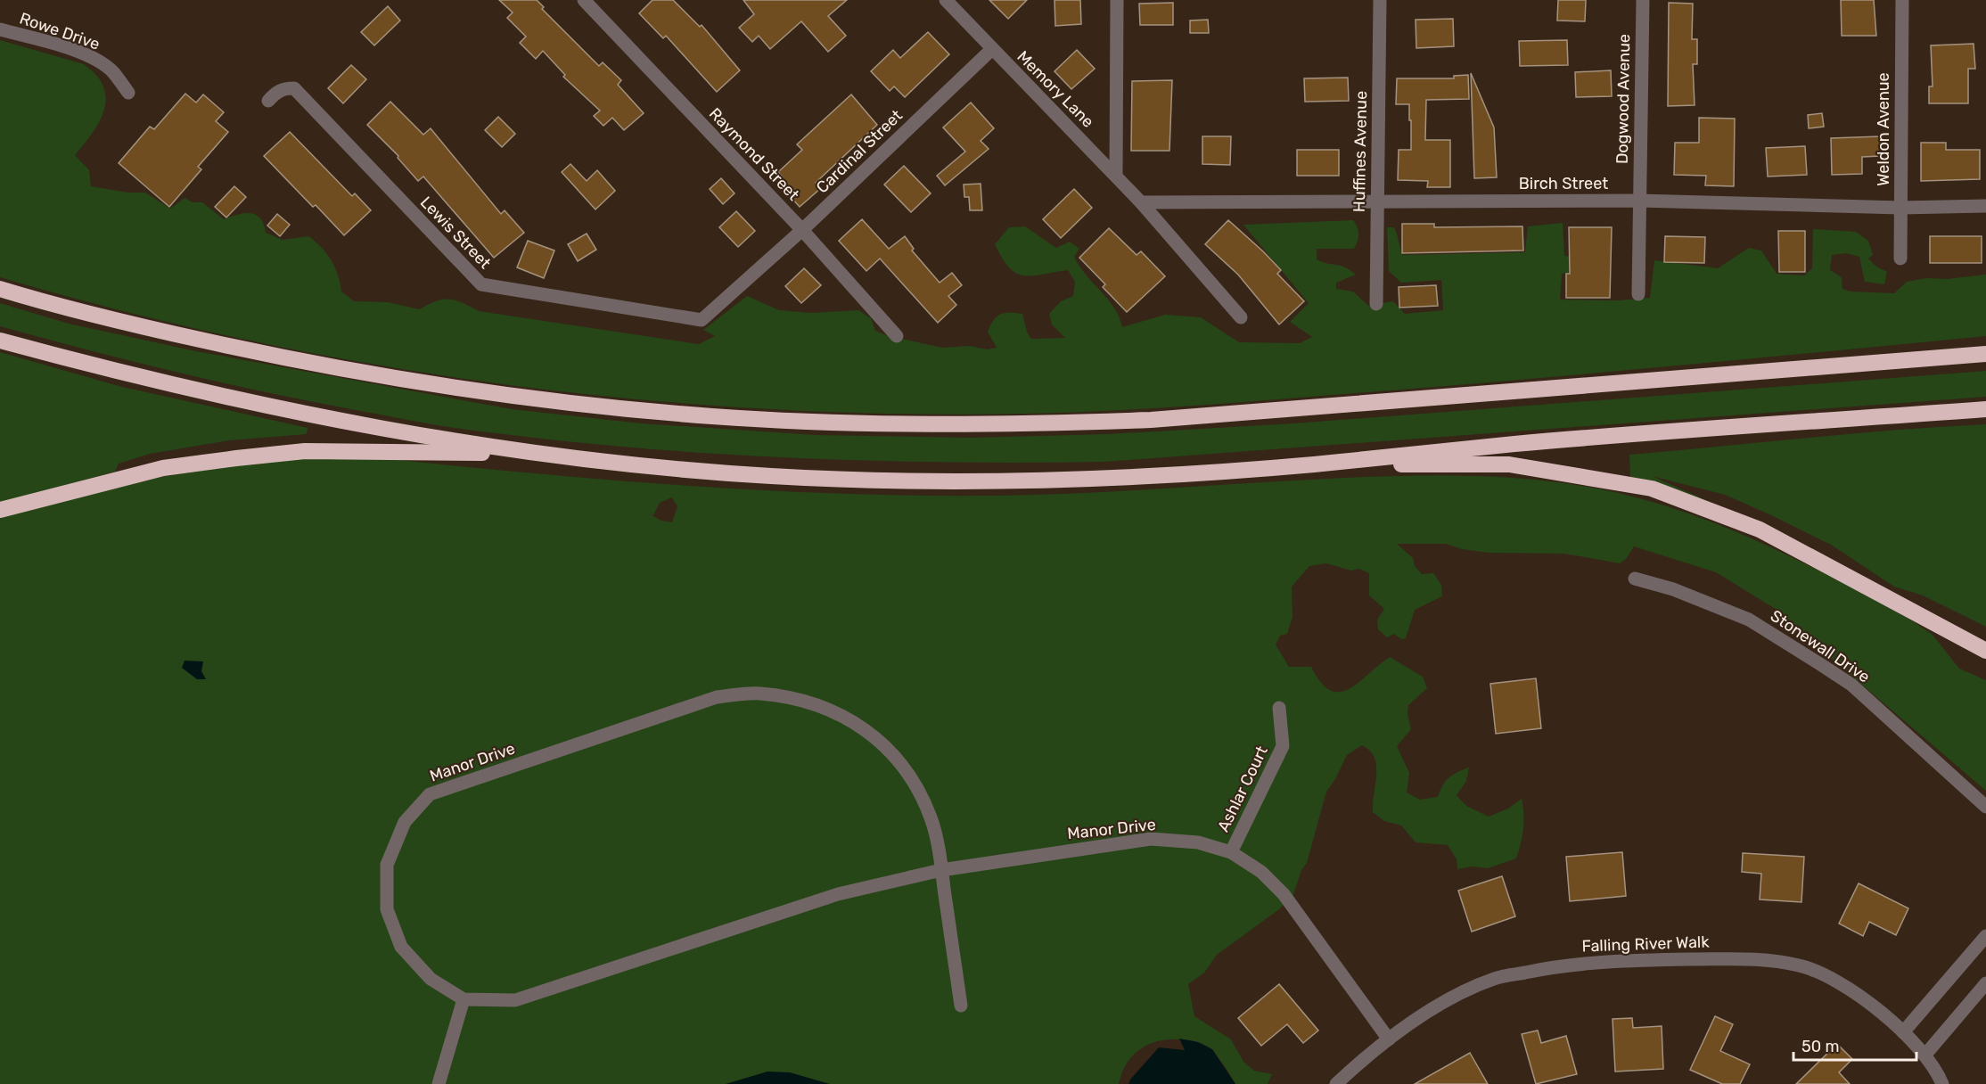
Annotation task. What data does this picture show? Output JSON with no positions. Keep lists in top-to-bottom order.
{
  "streets": {
    "street": [
      "Rowe Drive",
      "Memory Lane",
      "Dogwood Avenue",
      "Weldon Avenue",
      "Cardinal Street",
      "Huffines Avenue",
      "Raymond Street",
      "Birch Street",
      "Lewis Street",
      "Stonewall Drive",
      "Manor Drive",
      "Ashlar Court",
      "Falling River Walk"
    ]
  },
  "crossings": [
    ["Memory Lane", "Cardinal Street"],
    ["Memory Lane", "Birch Street"],
    ["Dogwood Avenue", "Birch Street"],
    ["Weldon Avenue", "Birch Street"],
    ["Cardinal Street", "Raymond Street"],
    ["Cardinal Street", "Lewis Street"],
    ["Huffines Avenue", "Birch Street"],
    ["Manor Drive", "Ashlar Court"],
    ["Manor Drive", "Falling River Walk"]
  ],
  "scale_bar": "50 m"
}
